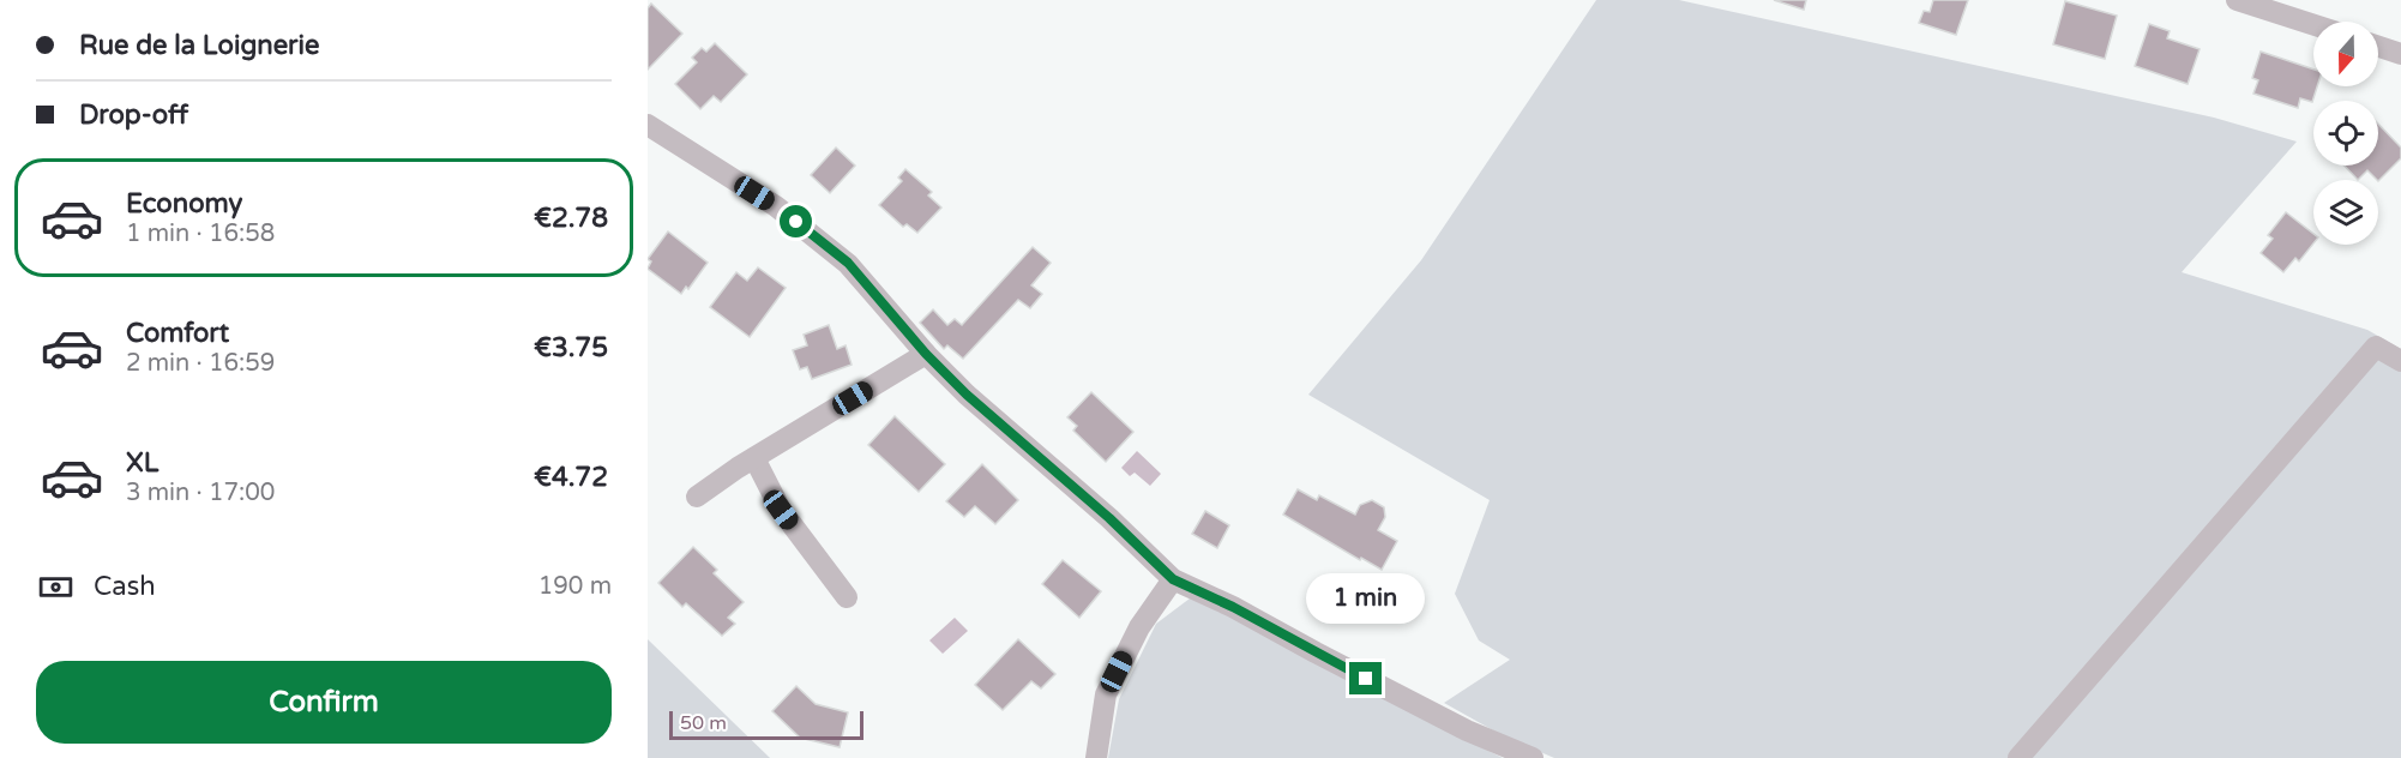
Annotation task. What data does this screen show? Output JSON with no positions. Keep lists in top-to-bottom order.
{
  "scale_bar": "50 m",
  "north": "bottom",
  "page": {
    "banner": ["Rue de la Loignerie", "Drop-off"],
    "list": [
      {
        "name": "Economy",
        "note": "1 min · 16:58",
        "value": "€2.78"
      },
      {
        "name": "Comfort",
        "note": "2 min · 16:59",
        "value": "€3.75"
      },
      {
        "name": "XL",
        "note": "3 min · 17:00",
        "value": "€4.72"
      }
    ],
    "pay": ["Cash", "190 m"],
    "bubble": "1 min",
    "buttons": "Confirm",
    "scale": "50 m"
  }
}
